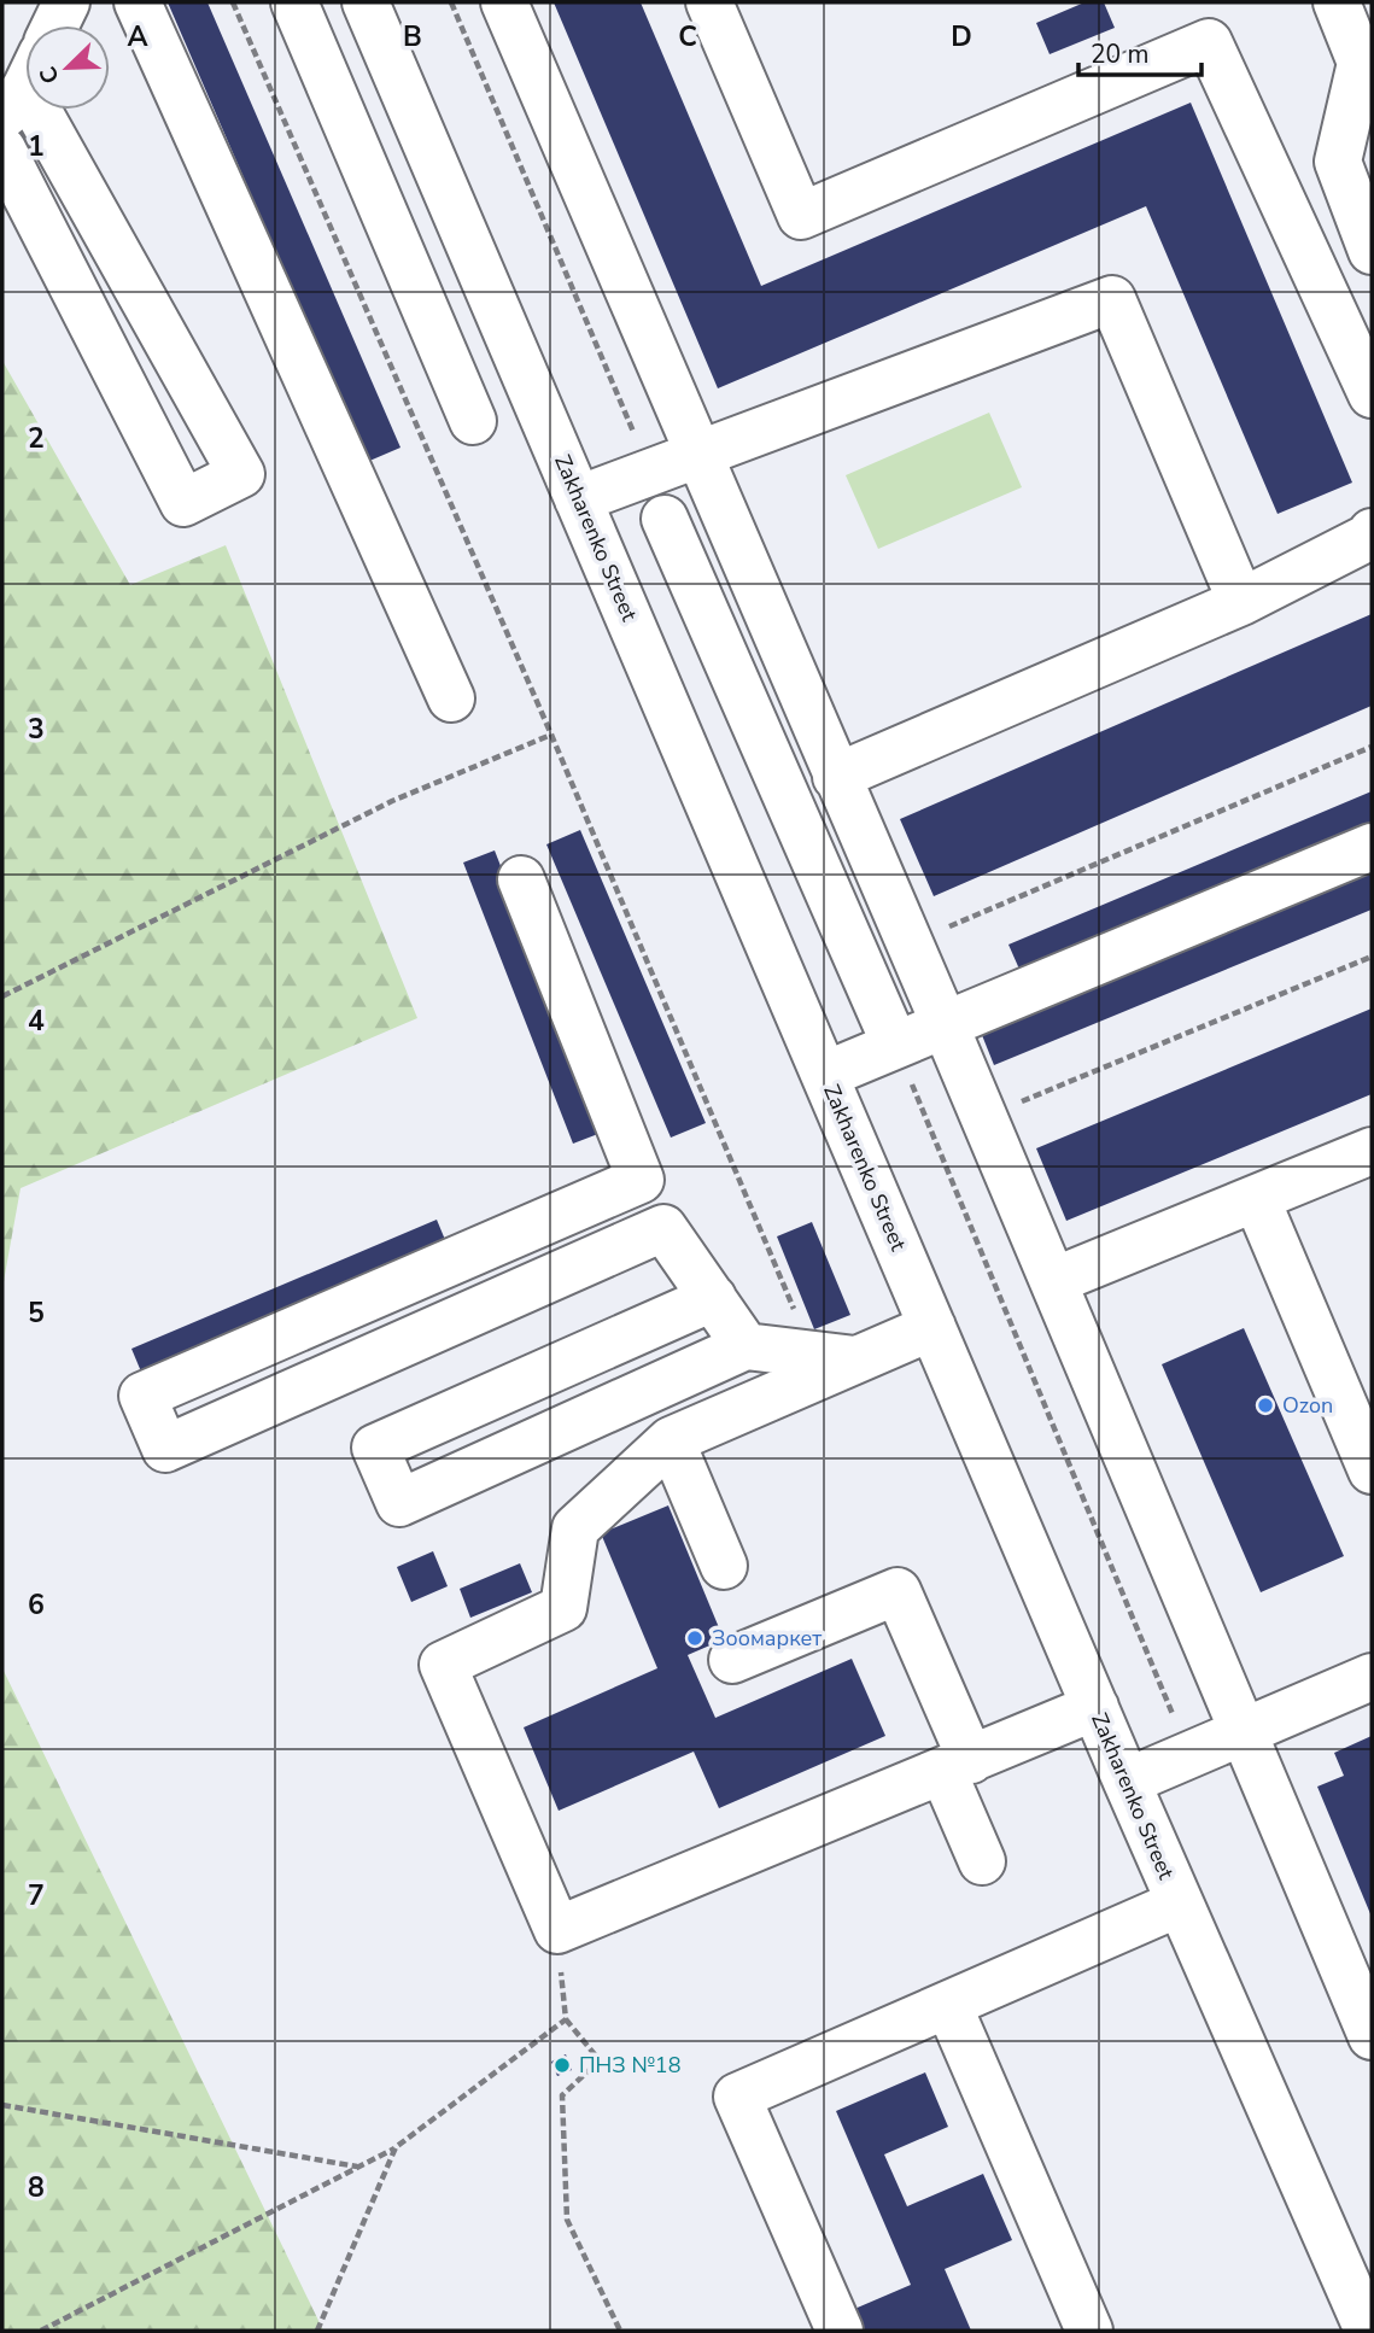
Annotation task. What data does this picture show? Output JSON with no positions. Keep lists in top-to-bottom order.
{
  "streets": {
    "street": ["Zakharenko Street"]
  },
  "places": ["Ozon", "Зоомаркет", "ПНЗ №18"],
  "scale_bar": "20 m",
  "north": "bottom left",
  "grid": {
    "columns": [
      "A",
      "B",
      "C",
      "D"
    ],
    "rows": [
      "1",
      "2",
      "3",
      "4",
      "5",
      "6",
      "7",
      "8"
    ]
  }
}
